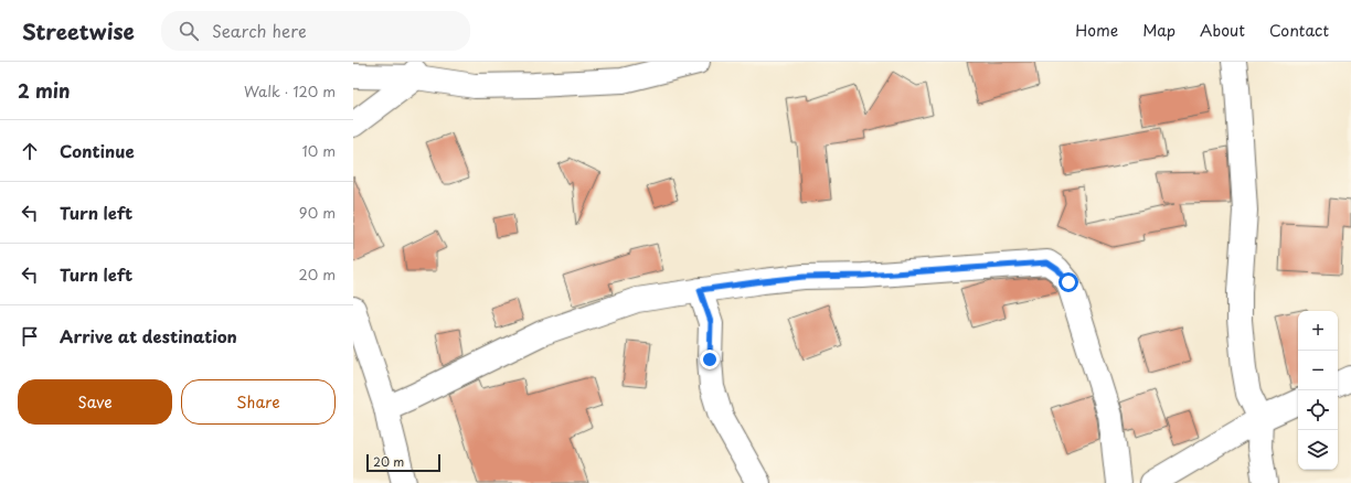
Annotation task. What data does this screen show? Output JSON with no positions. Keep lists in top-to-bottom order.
{
  "scale_bar": "20 m",
  "page": {
    "header": "Streetwise",
    "search": "Search here",
    "nav": [
      "Home",
      "Map",
      "About",
      "Contact"
    ],
    "heading": ["2 min", "Walk · 120 m"],
    "list": [
      ["Continue", "10 m"],
      ["Turn left", "90 m"],
      ["Turn left", "20 m"],
      "Arrive at destination"
    ],
    "map_buttons": ["+", "−"],
    "buttons": ["Save", "Share"],
    "scale": "20 m"
  }
}
